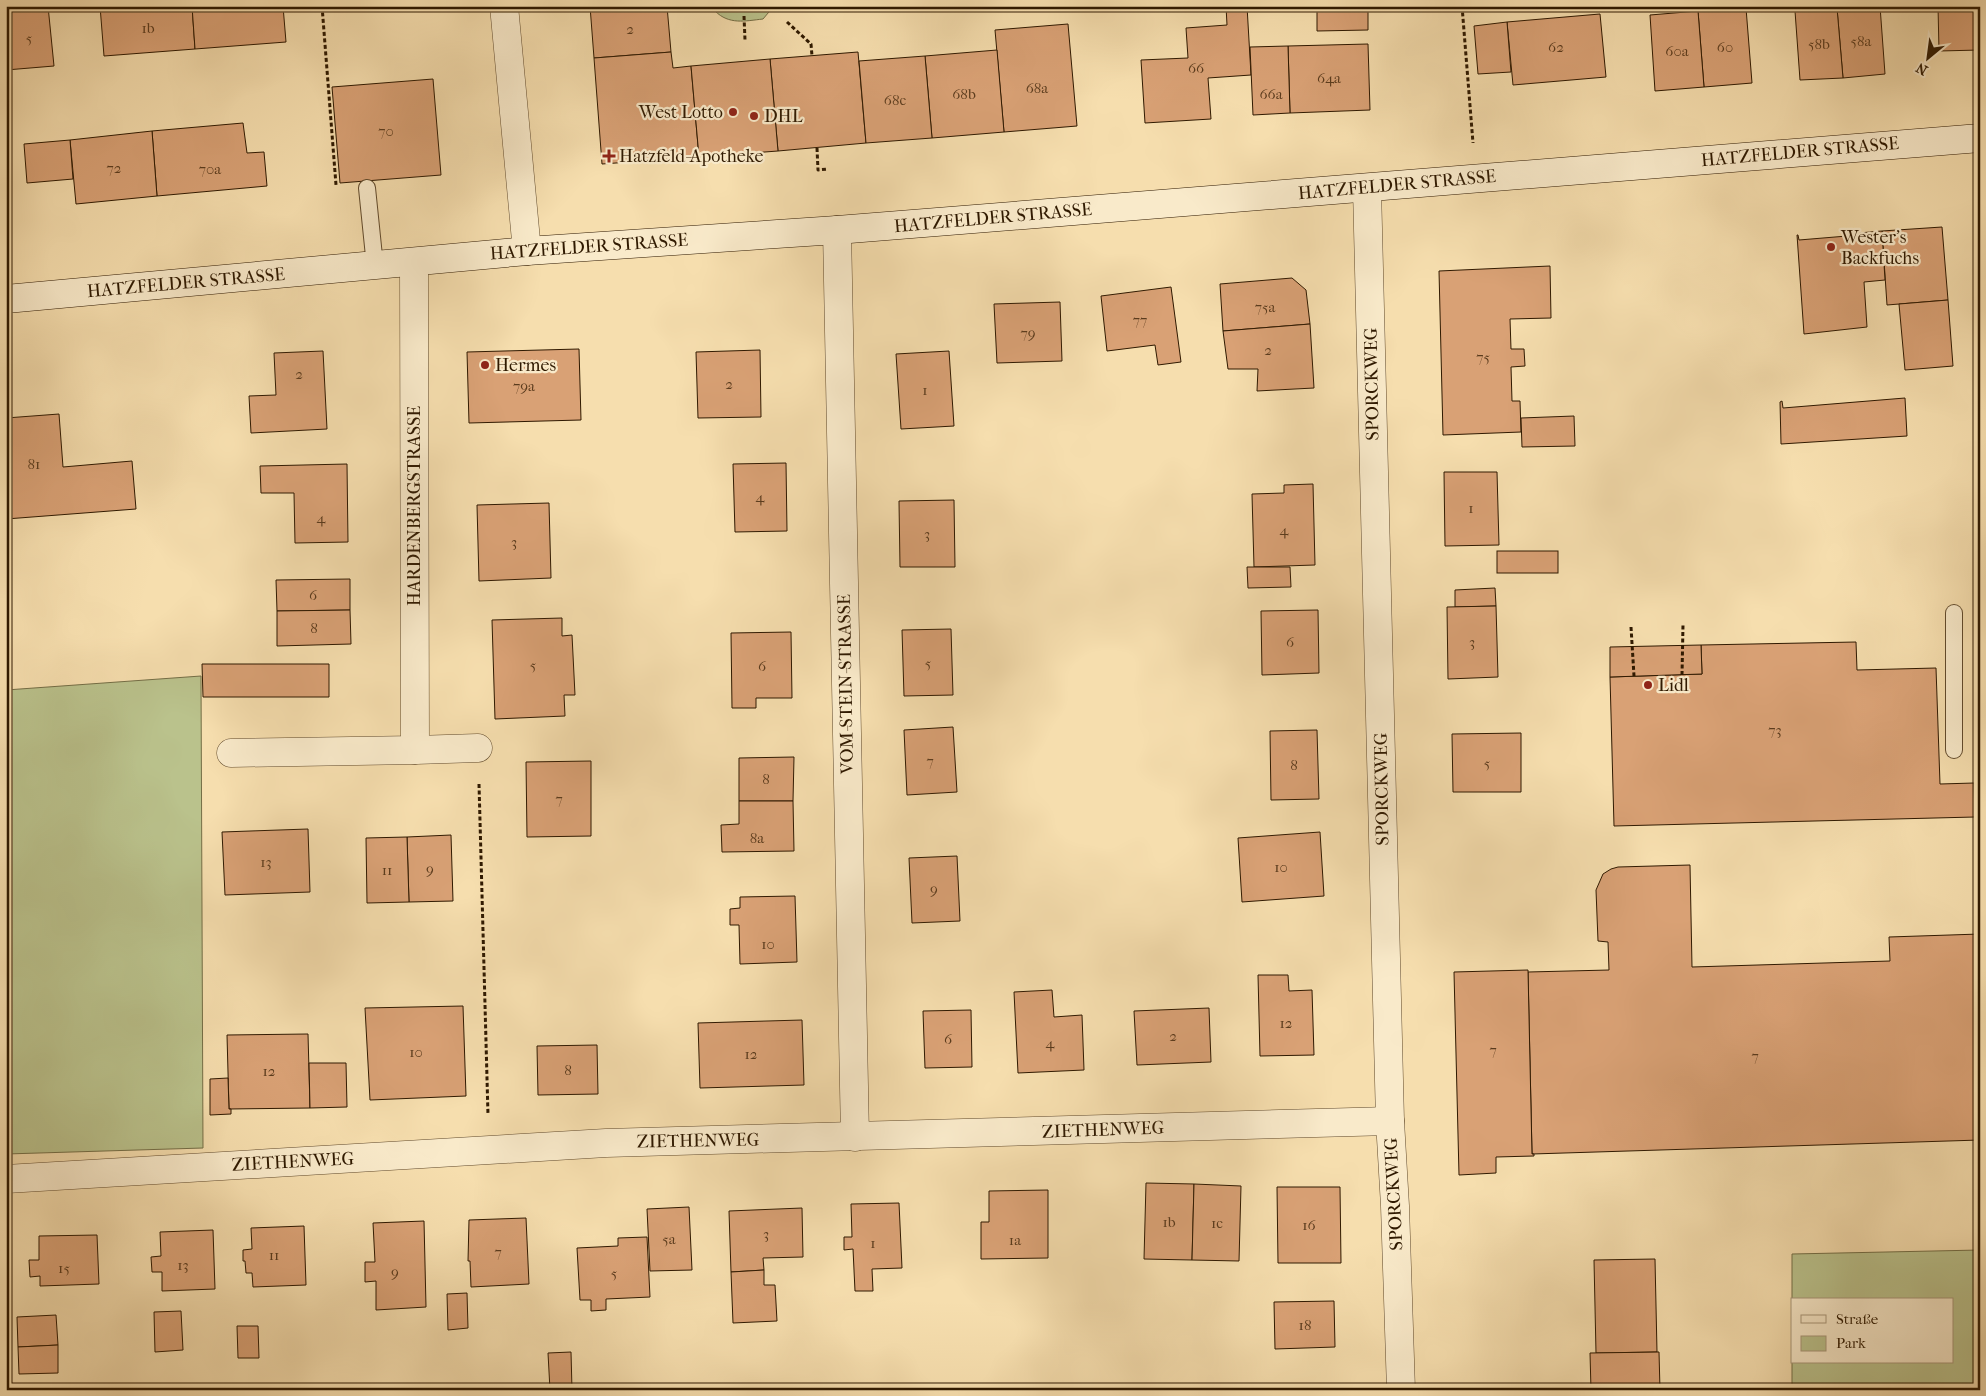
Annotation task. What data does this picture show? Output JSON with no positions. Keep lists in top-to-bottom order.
{
  "streets": {
    "street": [
      "HATZFELDER STRASSE",
      "SPORCKWEG",
      "HARDENBERGSTRASSE",
      "VOM-STEIN-STRASSE",
      "ZIETHENWEG"
    ]
  },
  "crossings": [
    ["HATZFELDER STRASSE", "SPORCKWEG"],
    ["HATZFELDER STRASSE", "HARDENBERGSTRASSE"],
    ["HATZFELDER STRASSE", "VOM-STEIN-STRASSE"],
    ["SPORCKWEG", "ZIETHENWEG"],
    ["VOM-STEIN-STRASSE", "ZIETHENWEG"]
  ],
  "places": {
    "other": [
      "West Lotto",
      "DHL",
      "Wester's Backfuchs",
      "Hermes",
      "Lidl"
    ],
    "health": ["Hatzfeld-Apotheke"]
  },
  "house_numbers": [
    "1b",
    "2",
    "5",
    "58a",
    "58b",
    "62",
    "60",
    "60a",
    "66",
    "64a",
    "68a",
    "68b",
    "66a",
    "68c",
    "70",
    "72",
    "70a",
    "75a",
    "77",
    "79",
    "2",
    "75",
    "2",
    "2",
    "79a",
    "1",
    "81",
    "4",
    "1",
    "4",
    "4",
    "3",
    "3",
    "6",
    "8",
    "6",
    "3",
    "5",
    "5",
    "6",
    "73",
    "7",
    "5",
    "8",
    "8",
    "7",
    "8a",
    "13",
    "10",
    "9",
    "11",
    "9",
    "10",
    "12",
    "2",
    "6",
    "4",
    "7",
    "10",
    "12",
    "7",
    "8",
    "12",
    "1b",
    "1c",
    "16",
    "3",
    "5a",
    "1a",
    "1",
    "7",
    "11",
    "13",
    "15",
    "9",
    "5",
    "18"
  ],
  "legend": ["Straße", "Park"],
  "north": "bottom left"
}
